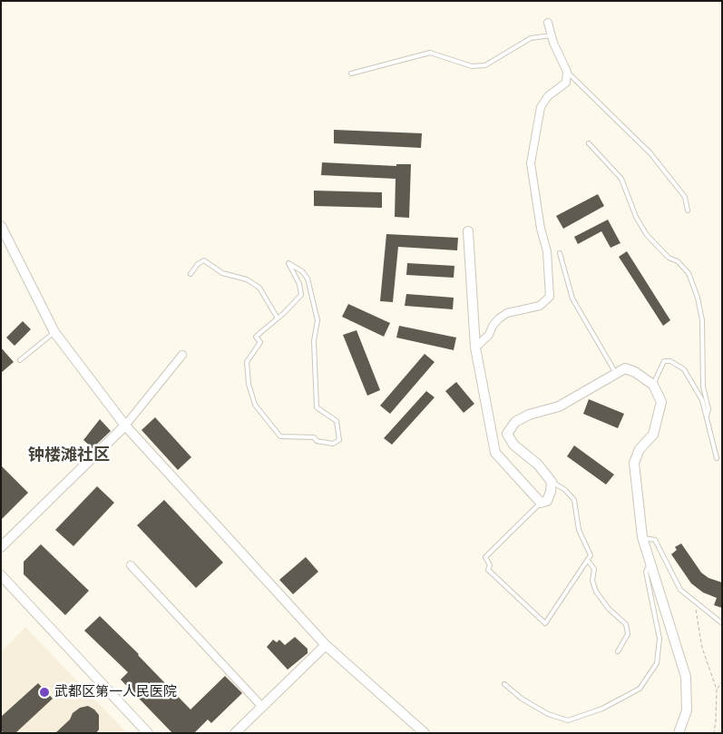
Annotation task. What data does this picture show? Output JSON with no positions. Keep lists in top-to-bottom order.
{
  "districts": ["钟楼滩社区"],
  "places": ["武都区第一人民医院"]
}
